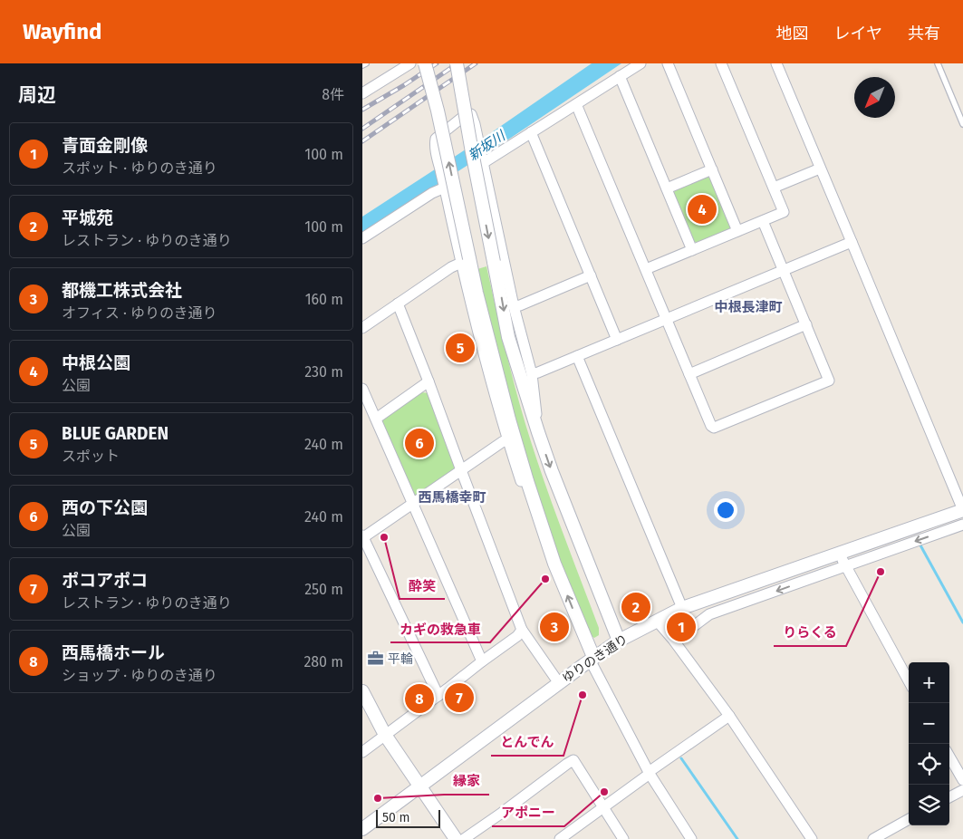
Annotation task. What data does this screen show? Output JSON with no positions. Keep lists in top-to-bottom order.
{
  "streets": {
    "street": ["ゆりのき通り"]
  },
  "districts": ["中根長津町", "西馬橋幸町"],
  "water": ["新坂川"],
  "places": {
    "other": [
      "酔笑",
      "りらくる",
      "カギの救急車",
      "とんでん",
      "アポニー",
      "縁家"
    ],
    "office": ["平輪"]
  },
  "scale_bar": "50 m",
  "north": "bottom left",
  "page": {
    "header": "Wayfind",
    "nav": ["地図", "レイヤ", "共有"],
    "heading": ["周辺", "8件"],
    "list": [
      {
        "mark": "1",
        "name": "青面金剛像",
        "note": "スポット · ゆりのき通り",
        "value": "100 m"
      },
      {
        "mark": "2",
        "name": "平城苑",
        "note": "レストラン · ゆりのき通り",
        "value": "100 m"
      },
      {
        "mark": "3",
        "name": "都機工株式会社",
        "note": "オフィス · ゆりのき通り",
        "value": "160 m"
      },
      {
        "mark": "4",
        "name": "中根公園",
        "note": "公園",
        "value": "230 m"
      },
      {
        "mark": "5",
        "name": "BLUE GARDEN",
        "note": "スポット",
        "value": "240 m"
      },
      {
        "mark": "6",
        "name": "西の下公園",
        "note": "公園",
        "value": "240 m"
      },
      {
        "mark": "7",
        "name": "ポコアポコ",
        "note": "レストラン · ゆりのき通り",
        "value": "250 m"
      },
      {
        "mark": "8",
        "name": "西馬橋ホール",
        "note": "ショップ · ゆりのき通り",
        "value": "280 m"
      }
    ],
    "pins": [
      "4",
      "5",
      "6",
      "2",
      "1",
      "3",
      "7",
      "8"
    ],
    "map_buttons": ["+", "−"],
    "scale": "50 m"
  }
}
